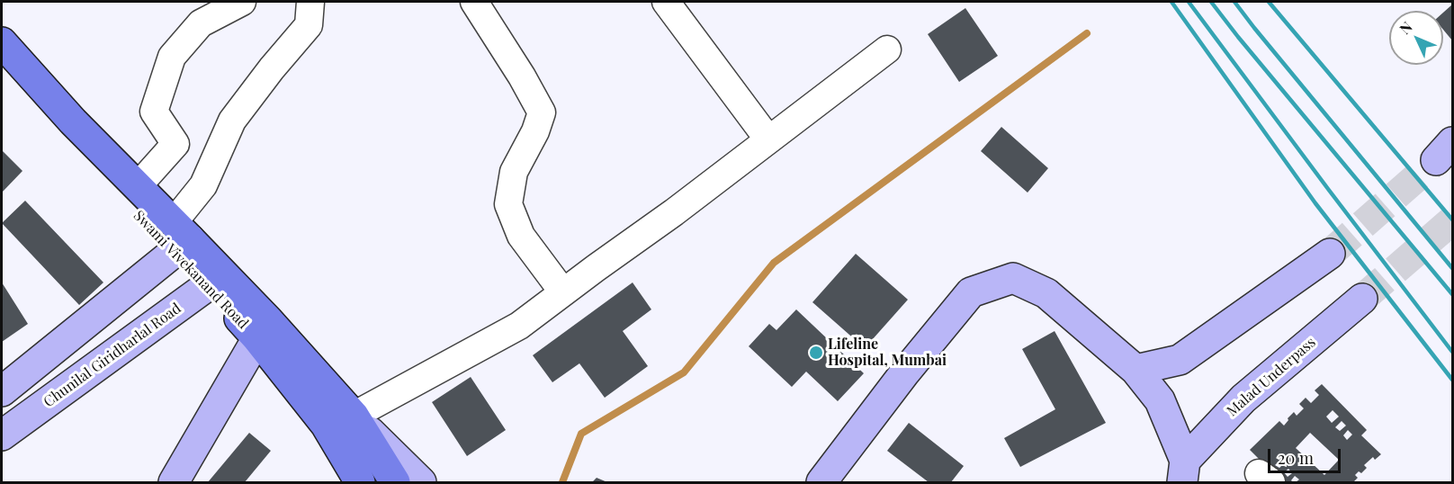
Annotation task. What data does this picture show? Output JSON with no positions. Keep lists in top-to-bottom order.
{
  "streets": {
    "main road": ["Swami Vivekanand Road", "Chunilal Giridharlal Road", "Malad Underpass"]
  },
  "crossings": [
    ["Swami Vivekanand Road", "Chunilal Giridharlal Road"]
  ],
  "places": ["Lifeline Hospital, Mumbai"],
  "scale_bar": "20 m",
  "north": "top left"
}
